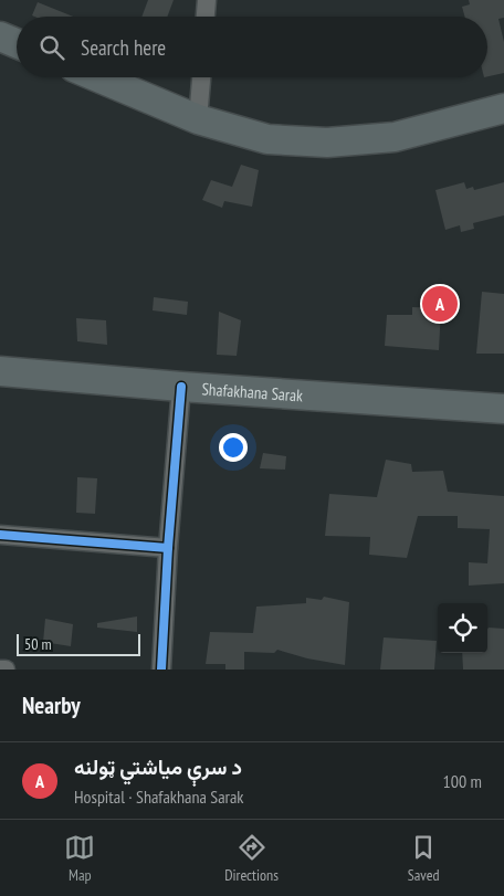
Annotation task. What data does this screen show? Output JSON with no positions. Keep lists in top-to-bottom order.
{
  "streets": {
    "main road": ["Shafakhana Sarak"]
  },
  "scale_bar": "50 m",
  "page": {
    "search": "Search here",
    "pins": "A",
    "scale": "50 m",
    "heading": "Nearby",
    "list": [
      {
        "mark": "A",
        "name": "د سرې مياشتي ټولنه",
        "note": "Hospital · Shafakhana Sarak",
        "value": "100 m"
      }
    ],
    "nav": ["Map", "Directions", "Saved"]
  }
}
